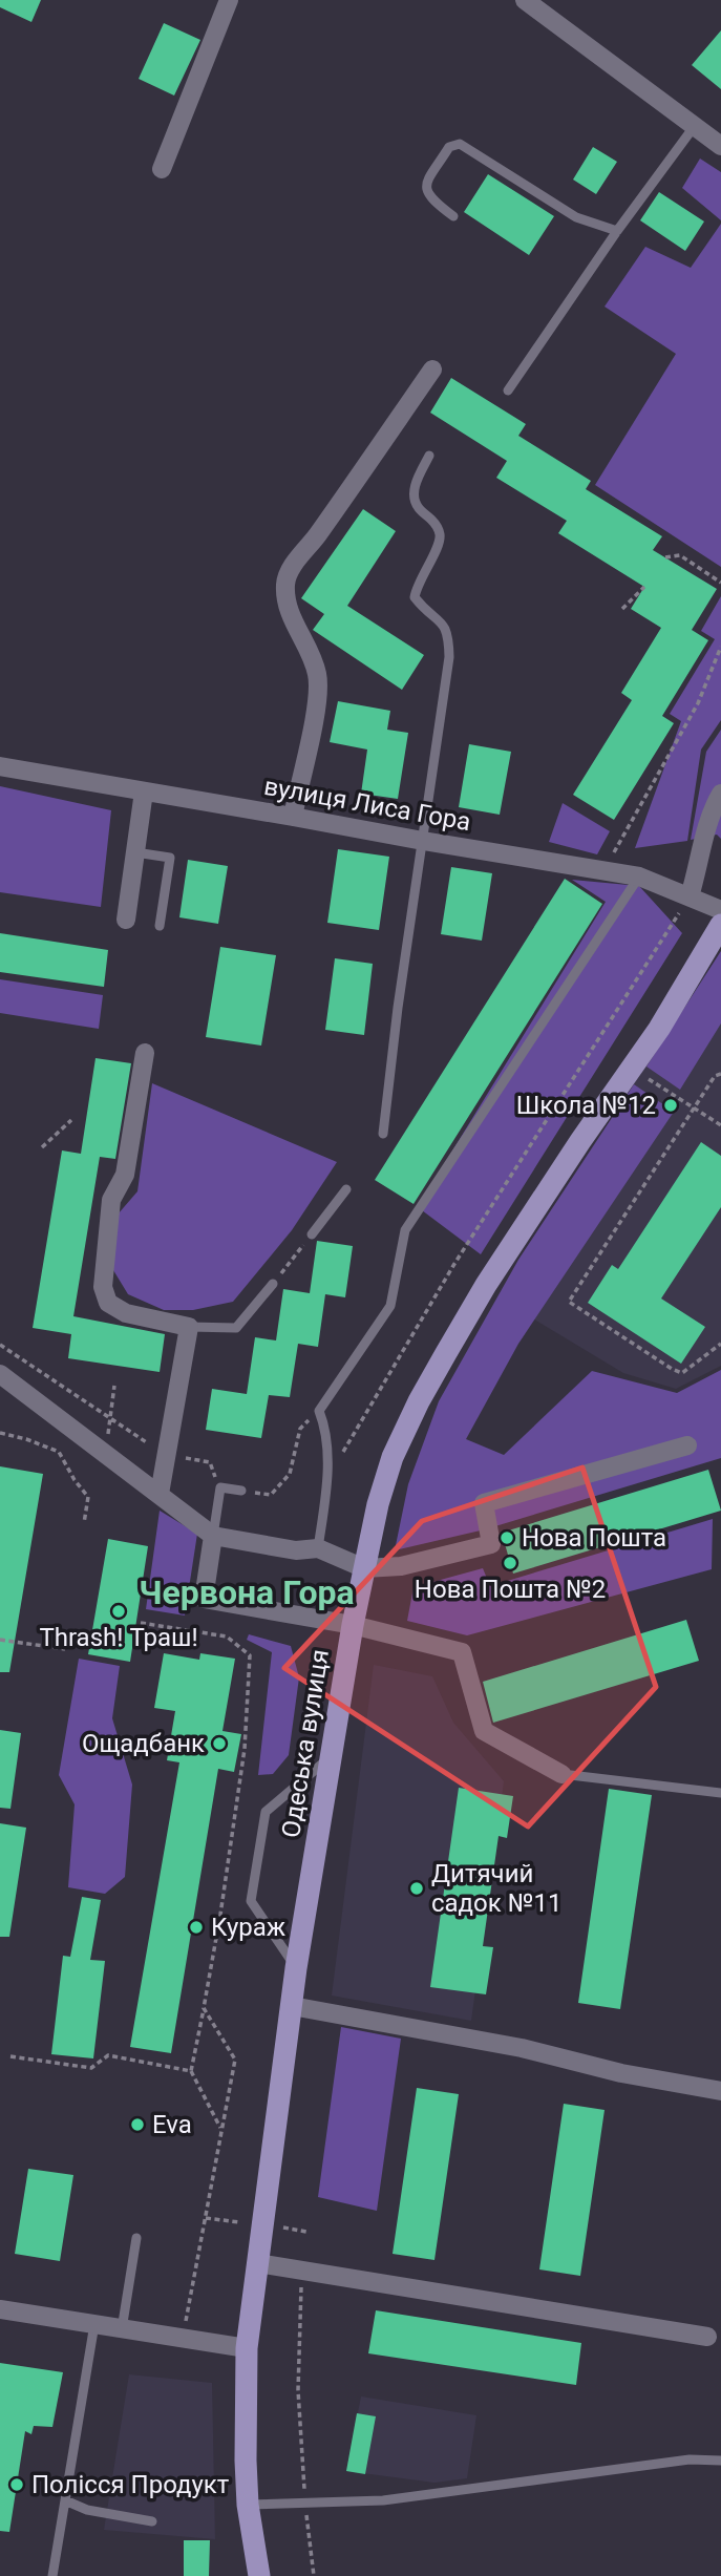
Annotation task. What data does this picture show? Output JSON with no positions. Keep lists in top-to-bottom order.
{
  "streets": {
    "main road": ["Одеська вулиця"],
    "street": ["вулиця Лиса Гора"]
  },
  "districts": ["Червона Гора"],
  "places": [
    "Школа №12",
    "Нова Пошта",
    "Нова Пошта №2",
    "Thrash! Траш!",
    "Ощадбанк",
    "Дитячий садок №11",
    "Кураж",
    "Eva",
    "Полісся Продукт"
  ]
}
